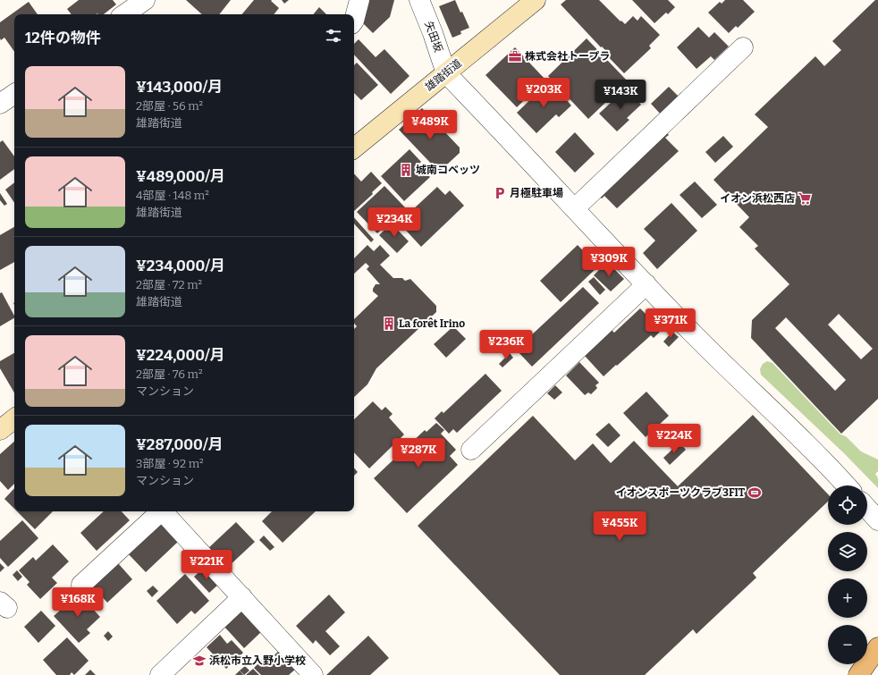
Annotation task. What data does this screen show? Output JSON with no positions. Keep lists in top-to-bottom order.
{
  "streets": {
    "street": ["矢田坂", "雄踏街道"]
  },
  "crossings": [
    ["矢田坂", "雄踏街道"]
  ],
  "places": {
    "office": ["株式会社トープラ"],
    "building": ["城南コベッツ", "La forêt Irino"],
    "parking": ["月極駐車場"],
    "supermarket": ["イオン浜松西店"],
    "sports": ["イオンスポーツクラブ3FIT"],
    "school or university": ["浜松市立入野小学校"]
  },
  "page": {
    "heading": "12件の物件",
    "list": [
      {
        "name": "¥143,000/月",
        "note": "2部屋 · 56 m² · 雄踏街道"
      },
      {
        "name": "¥489,000/月",
        "note": "4部屋 · 148 m² · 雄踏街道"
      },
      {
        "name": "¥234,000/月",
        "note": "2部屋 · 72 m² · 雄踏街道"
      },
      {
        "name": "¥224,000/月",
        "note": "2部屋 · 76 m² · マンション"
      },
      {
        "name": "¥287,000/月",
        "note": "3部屋 · 92 m² · マンション"
      }
    ],
    "price": [
      "¥203K",
      "¥143K",
      "¥489K",
      "¥234K",
      "¥309K",
      "¥371K",
      "¥236K",
      "¥224K",
      "¥287K",
      "¥455K",
      "¥221K",
      "¥168K"
    ],
    "map_buttons": ["+", "−"]
  }
}
